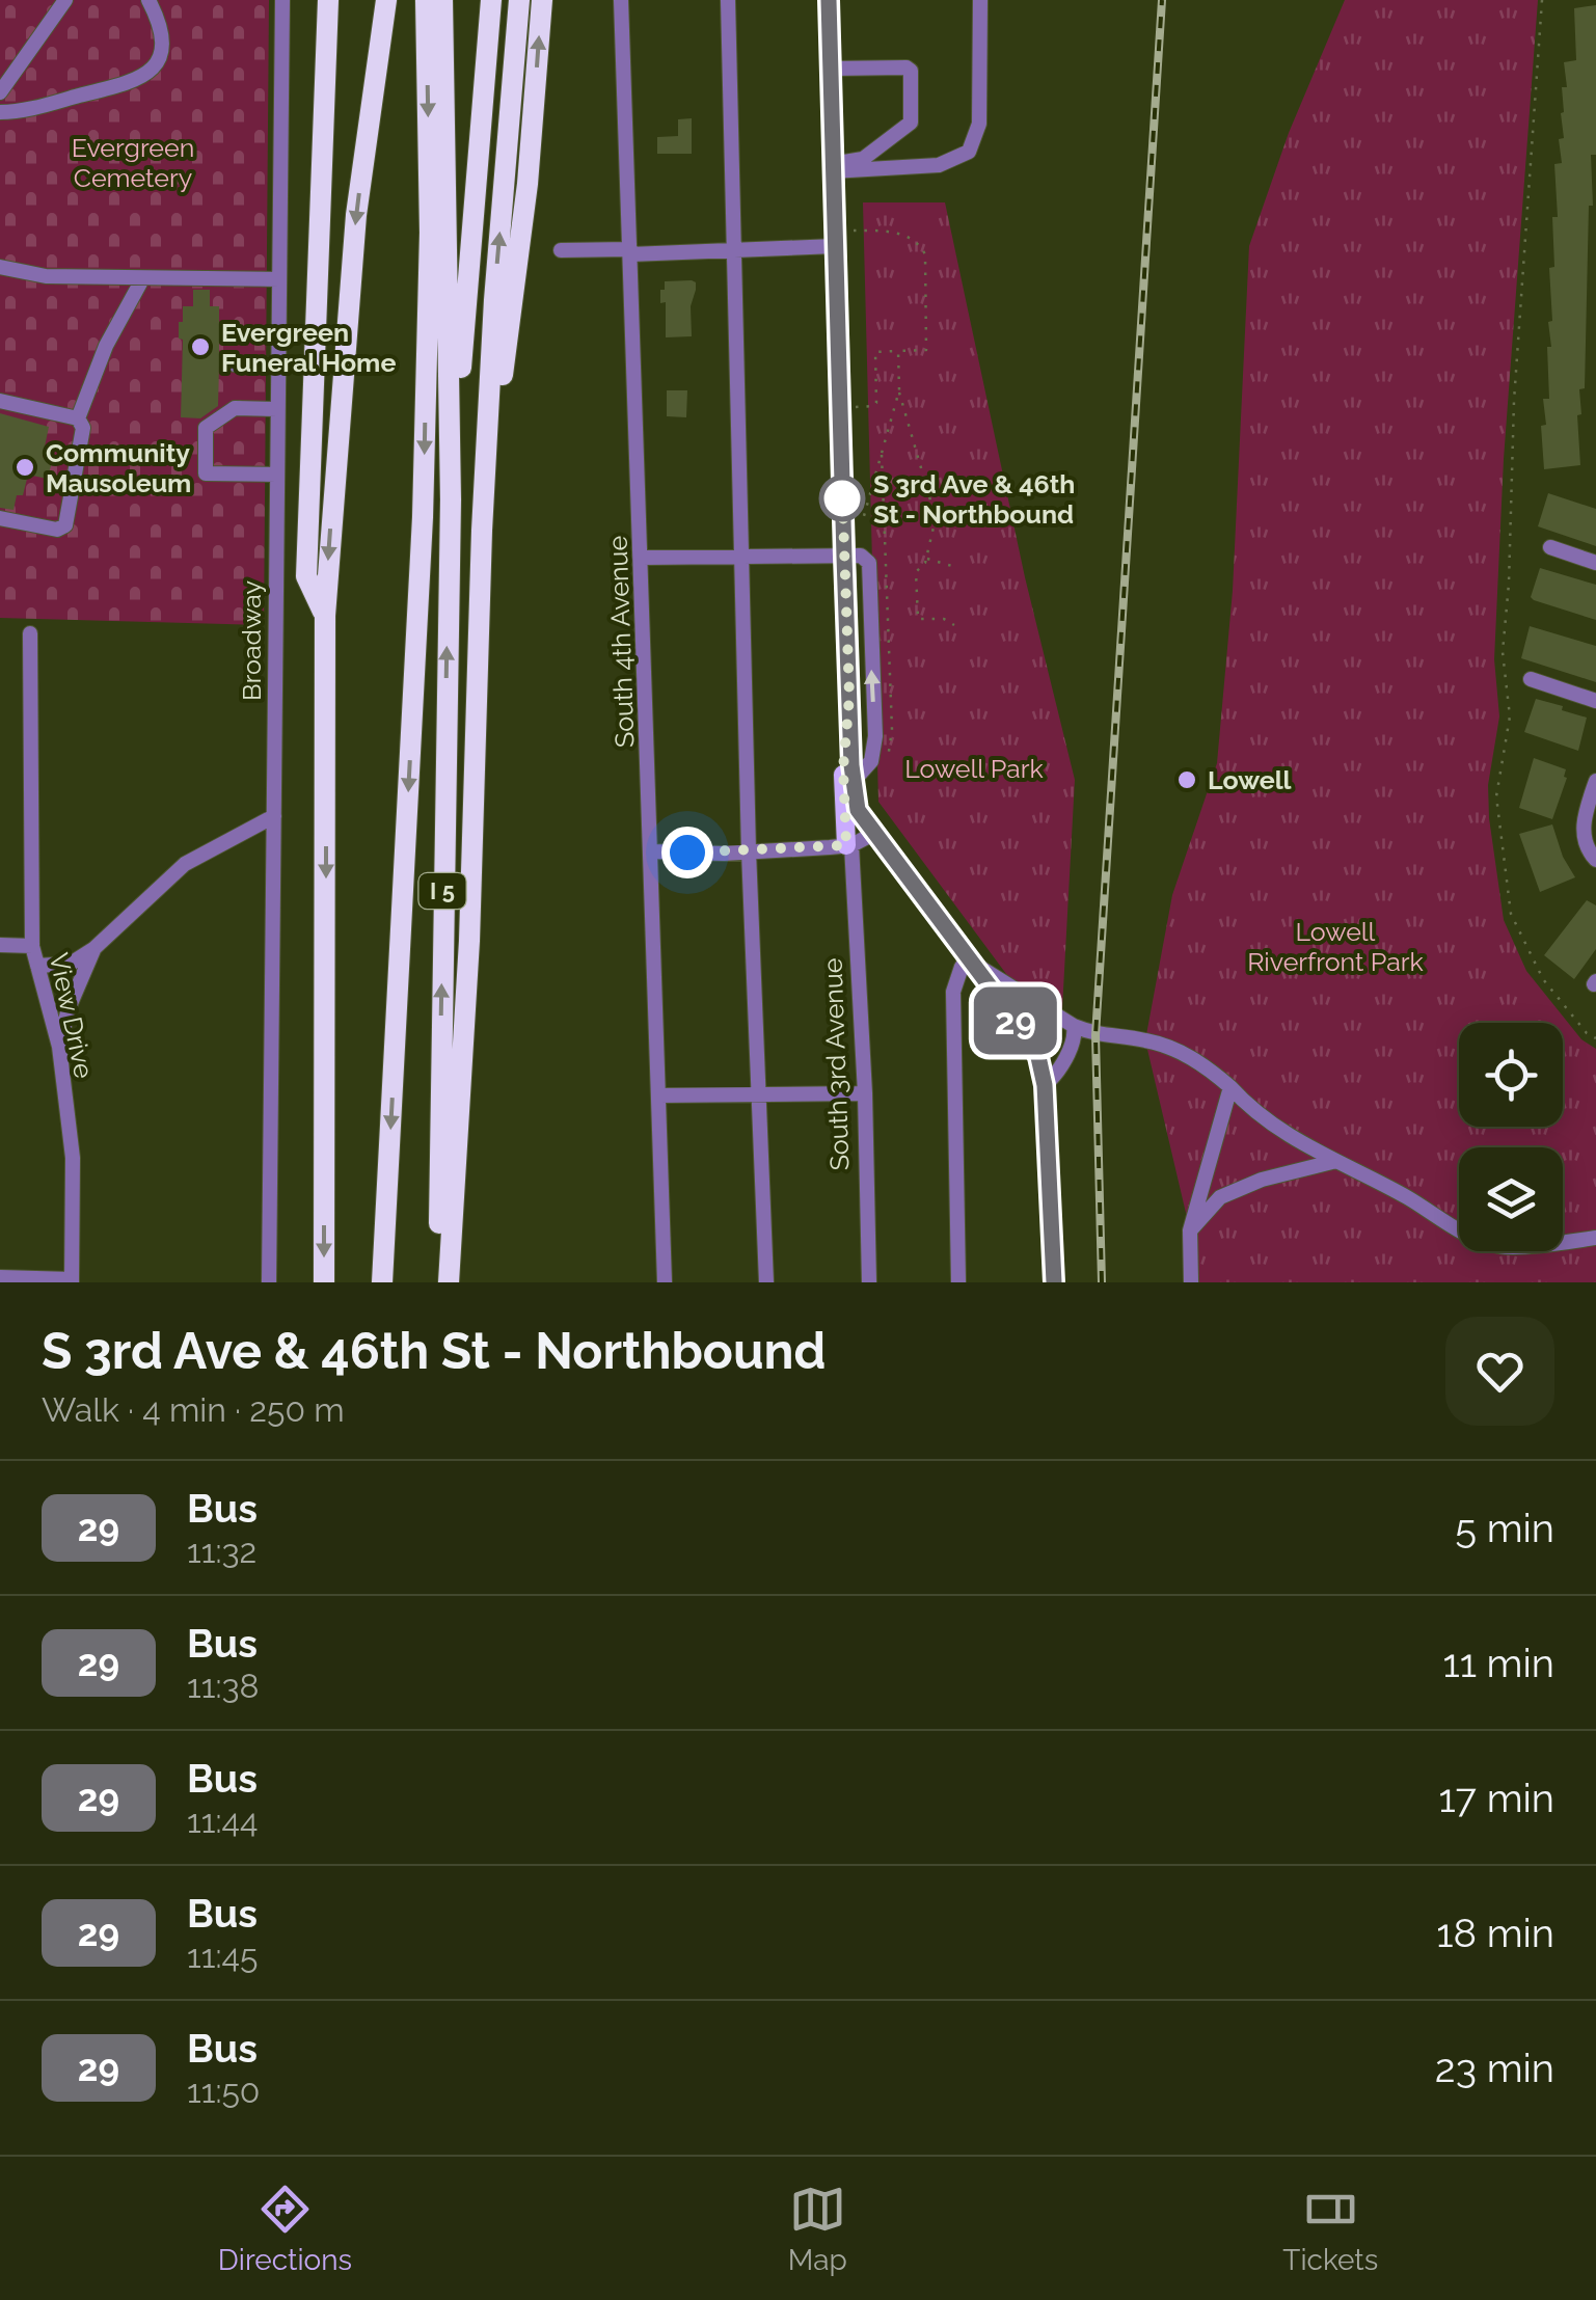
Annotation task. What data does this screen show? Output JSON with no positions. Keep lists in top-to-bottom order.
{
  "streets": {
    "highway": ["I 5"],
    "street": [
      "Broadway",
      "South 4th Avenue",
      "View Drive",
      "South 3rd Avenue"
    ]
  },
  "parks": ["Evergreen Cemetery", "Lowell Park", "Lowell Riverfront Park"],
  "places": [
    "Evergreen Funeral Home",
    "Community Mausoleum",
    "S 3rd Ave & 46th St - Northbound",
    "Lowell"
  ],
  "lines": ["bus line 29"],
  "page": {
    "on_map": "29",
    "heading": ["S 3rd Ave & 46th St - Northbound", "Walk · 4 min · 250 m"],
    "list": [
      {
        "mark": "29",
        "name": "Bus",
        "note": "11:32",
        "value": "5 min"
      },
      {
        "mark": "29",
        "name": "Bus",
        "note": "11:38",
        "value": "11 min"
      },
      {
        "mark": "29",
        "name": "Bus",
        "note": "11:44",
        "value": "17 min"
      },
      {
        "mark": "29",
        "name": "Bus",
        "note": "11:45",
        "value": "18 min"
      },
      {
        "mark": "29",
        "name": "Bus",
        "note": "11:50",
        "value": "23 min"
      }
    ],
    "tabs": ["Directions", "Map", "Tickets"]
  }
}
